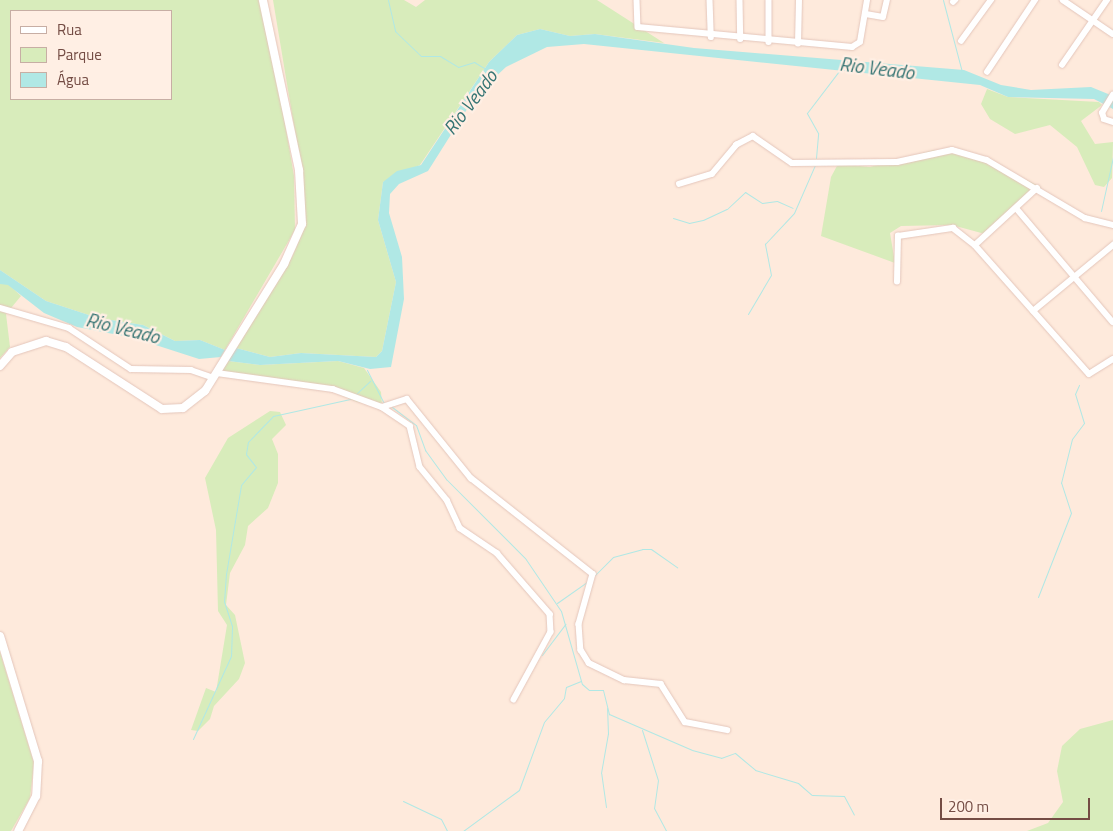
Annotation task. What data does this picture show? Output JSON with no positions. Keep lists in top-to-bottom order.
{
  "water": ["Rio Veado"],
  "legend": ["Rua", "Parque", "Água"],
  "scale_bar": "200 m"
}
